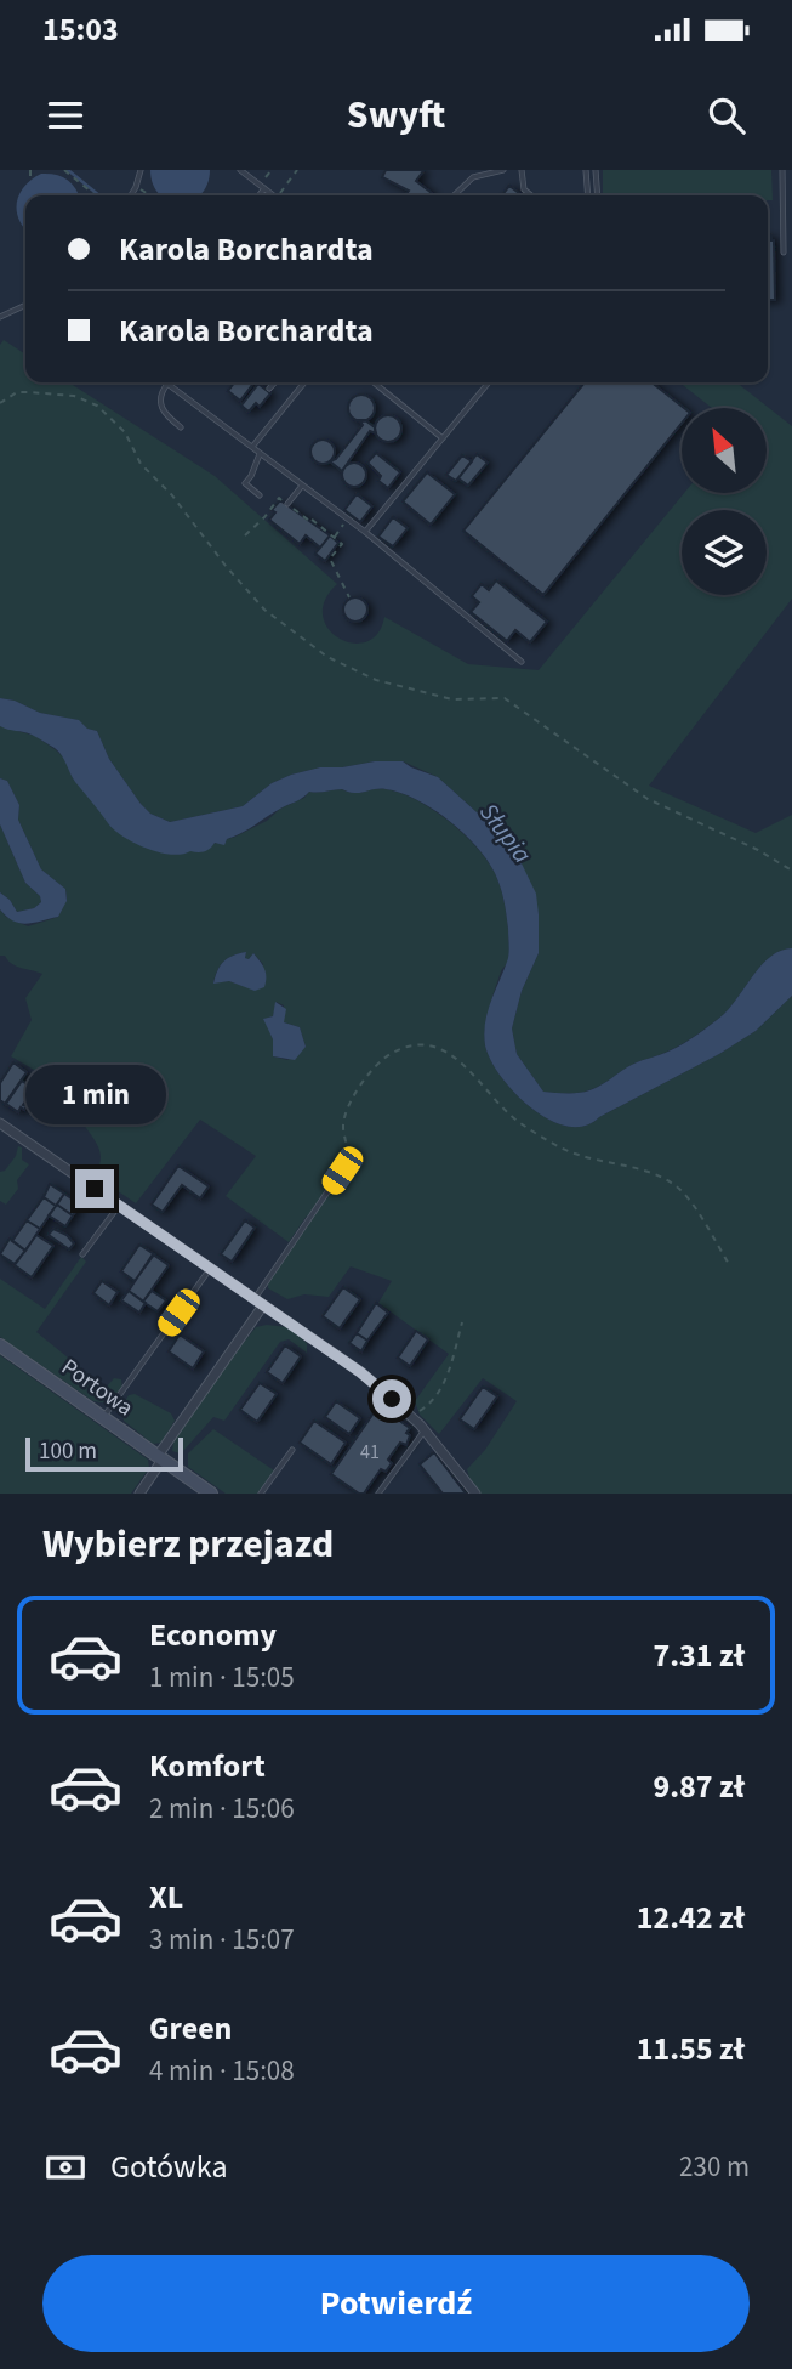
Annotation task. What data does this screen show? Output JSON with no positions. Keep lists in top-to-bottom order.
{
  "streets": {
    "main road": ["Portowa"]
  },
  "water": ["Słupia"],
  "house_numbers": ["41"],
  "scale_bar": "100 m",
  "north": "top left",
  "page": {
    "status": "15:03",
    "header": "Swyft",
    "banner": ["Karola Borchardta", "Karola Borchardta"],
    "bubble": "1 min",
    "scale": "100 m",
    "heading": "Wybierz przejazd",
    "list": [
      {
        "name": "Economy",
        "note": "1 min · 15:05",
        "value": "7.31 zł"
      },
      {
        "name": "Komfort",
        "note": "2 min · 15:06",
        "value": "9.87 zł"
      },
      {
        "name": "XL",
        "note": "3 min · 15:07",
        "value": "12.42 zł"
      },
      {
        "name": "Green",
        "note": "4 min · 15:08",
        "value": "11.55 zł"
      }
    ],
    "pay": ["Gotówka", "230 m"],
    "buttons": "Potwierdź"
  }
}
